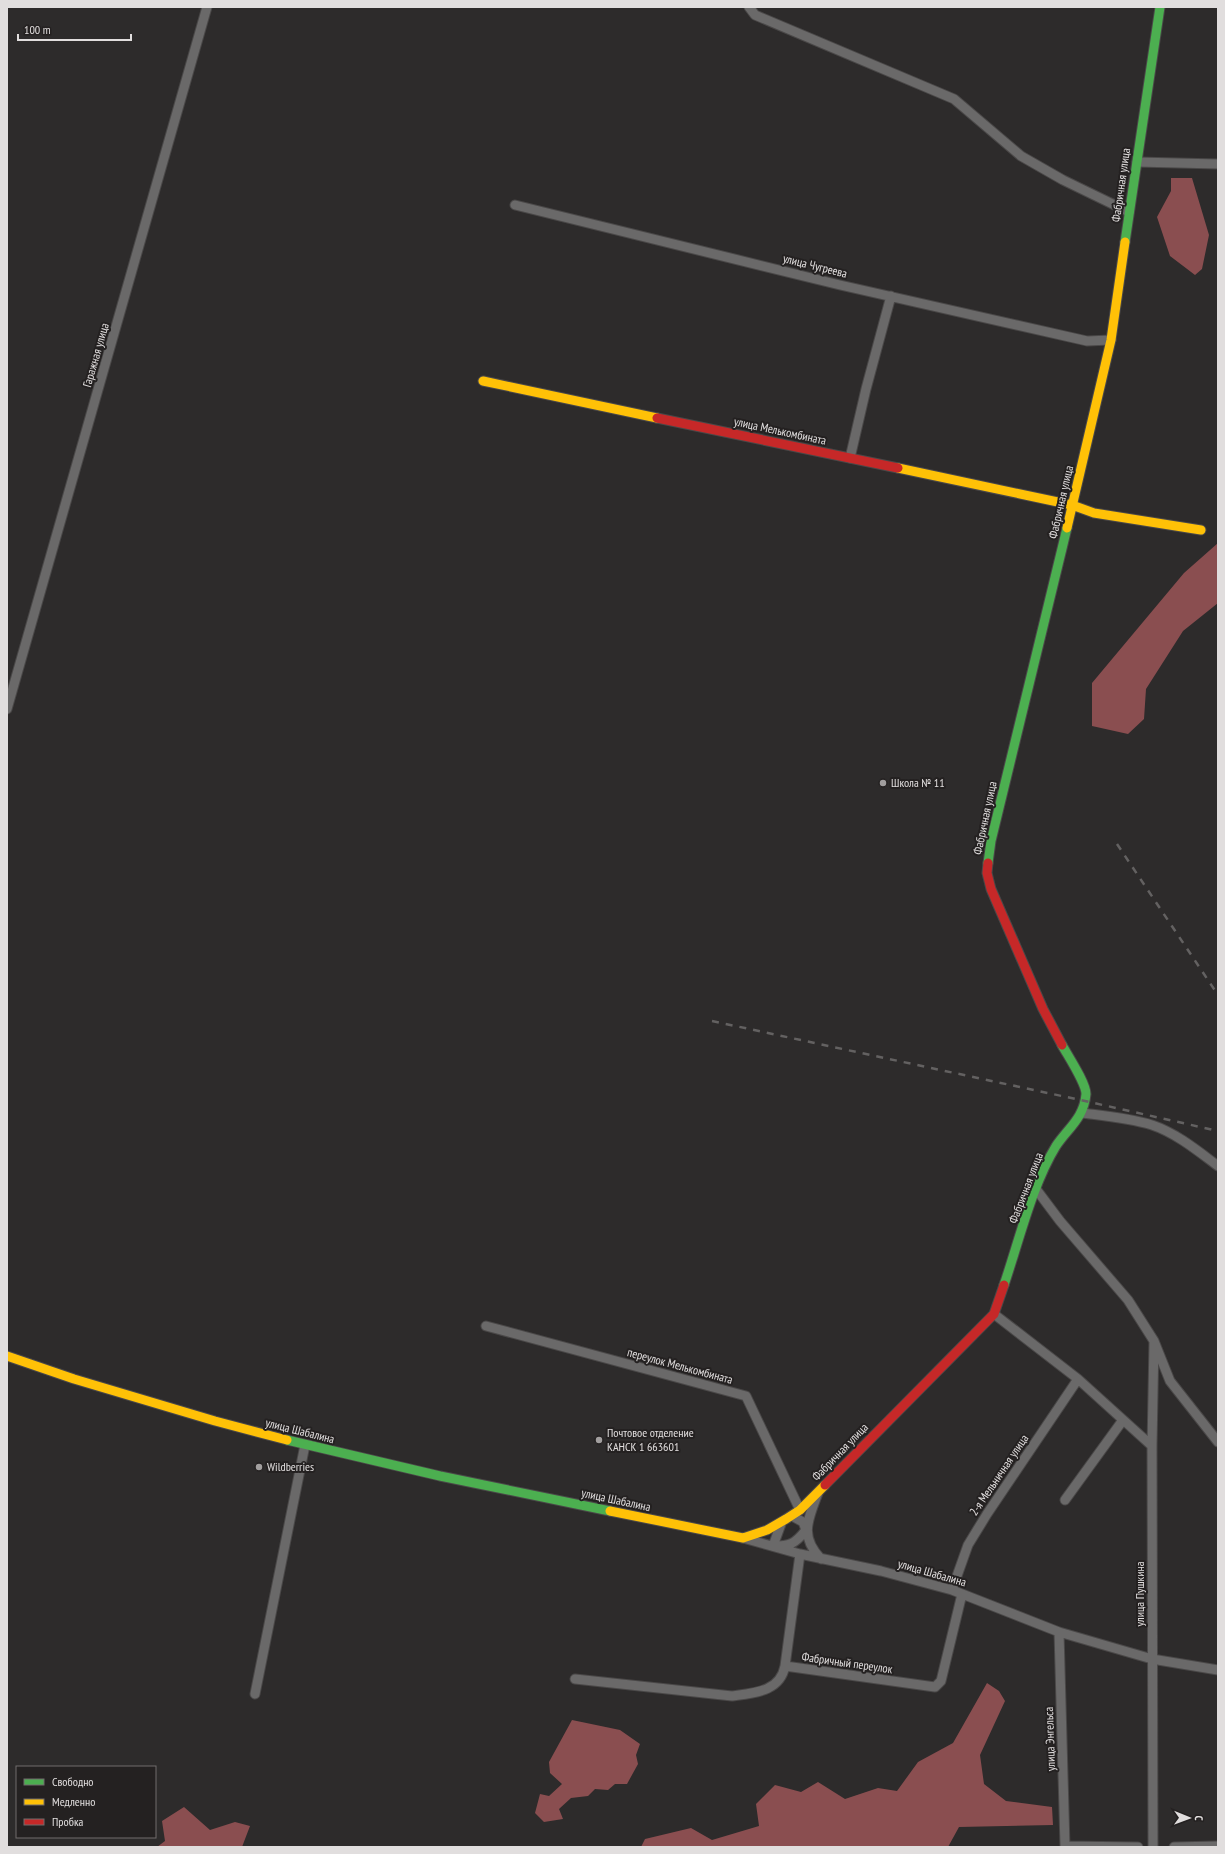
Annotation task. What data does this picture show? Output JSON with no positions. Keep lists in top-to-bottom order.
{
  "streets": {
    "street": [
      "Фабричная улица",
      "улица Чугреева",
      "Гаражная улица",
      "улица Мелькомбината",
      "переулок Мелькомбината",
      "улица Шабалина",
      "2-я Мельничная улица",
      "улица Пушкина",
      "Фабричный переулок",
      "улица Энгельса"
    ]
  },
  "crossings": [
    ["Фабричная улица", "улица Чугреева"],
    ["Фабричная улица", "улица Мелькомбината"],
    ["Фабричная улица", "переулок Мелькомбината"],
    ["Фабричная улица", "улица Шабалина"],
    ["улица Шабалина", "2-я Мельничная улица"],
    ["улица Шабалина", "улица Пушкина"],
    ["улица Шабалина", "Фабричный переулок"],
    ["улица Шабалина", "улица Энгельса"]
  ],
  "places": ["Школа № 11", "Почтовое отделение КАНСК 1 663601", "Wildberries"],
  "legend": ["Свободно", "Медленно", "Пробка"],
  "scale_bar": "100 m",
  "north": "right"
}
